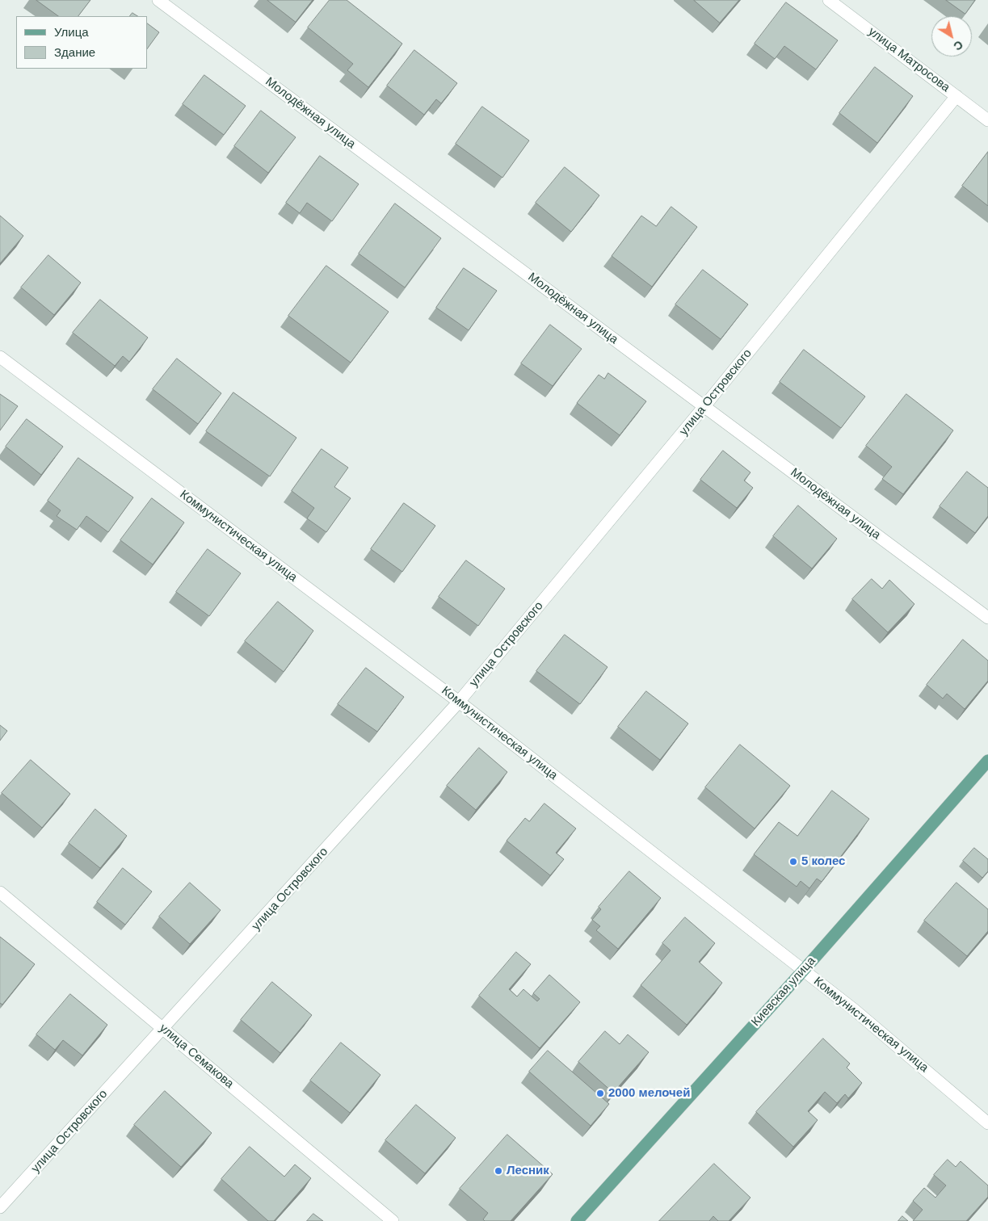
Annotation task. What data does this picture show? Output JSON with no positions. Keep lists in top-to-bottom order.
{
  "streets": {
    "main road": ["Киевская улица"],
    "street": [
      "улица Матросова",
      "Молодёжная улица",
      "улица Островского",
      "Коммунистическая улица",
      "улица Семакова"
    ]
  },
  "crossings": [
    ["улица Матросова", "улица Островского"],
    ["Молодёжная улица", "улица Островского"],
    ["улица Островского", "Коммунистическая улица"],
    ["улица Островского", "улица Семакова"],
    ["Коммунистическая улица", "Киевская улица"]
  ],
  "places": ["5 колес", "2000 мелочей", "Лесник"],
  "legend": ["Улица", "Здание"],
  "north": "bottom right"
}
